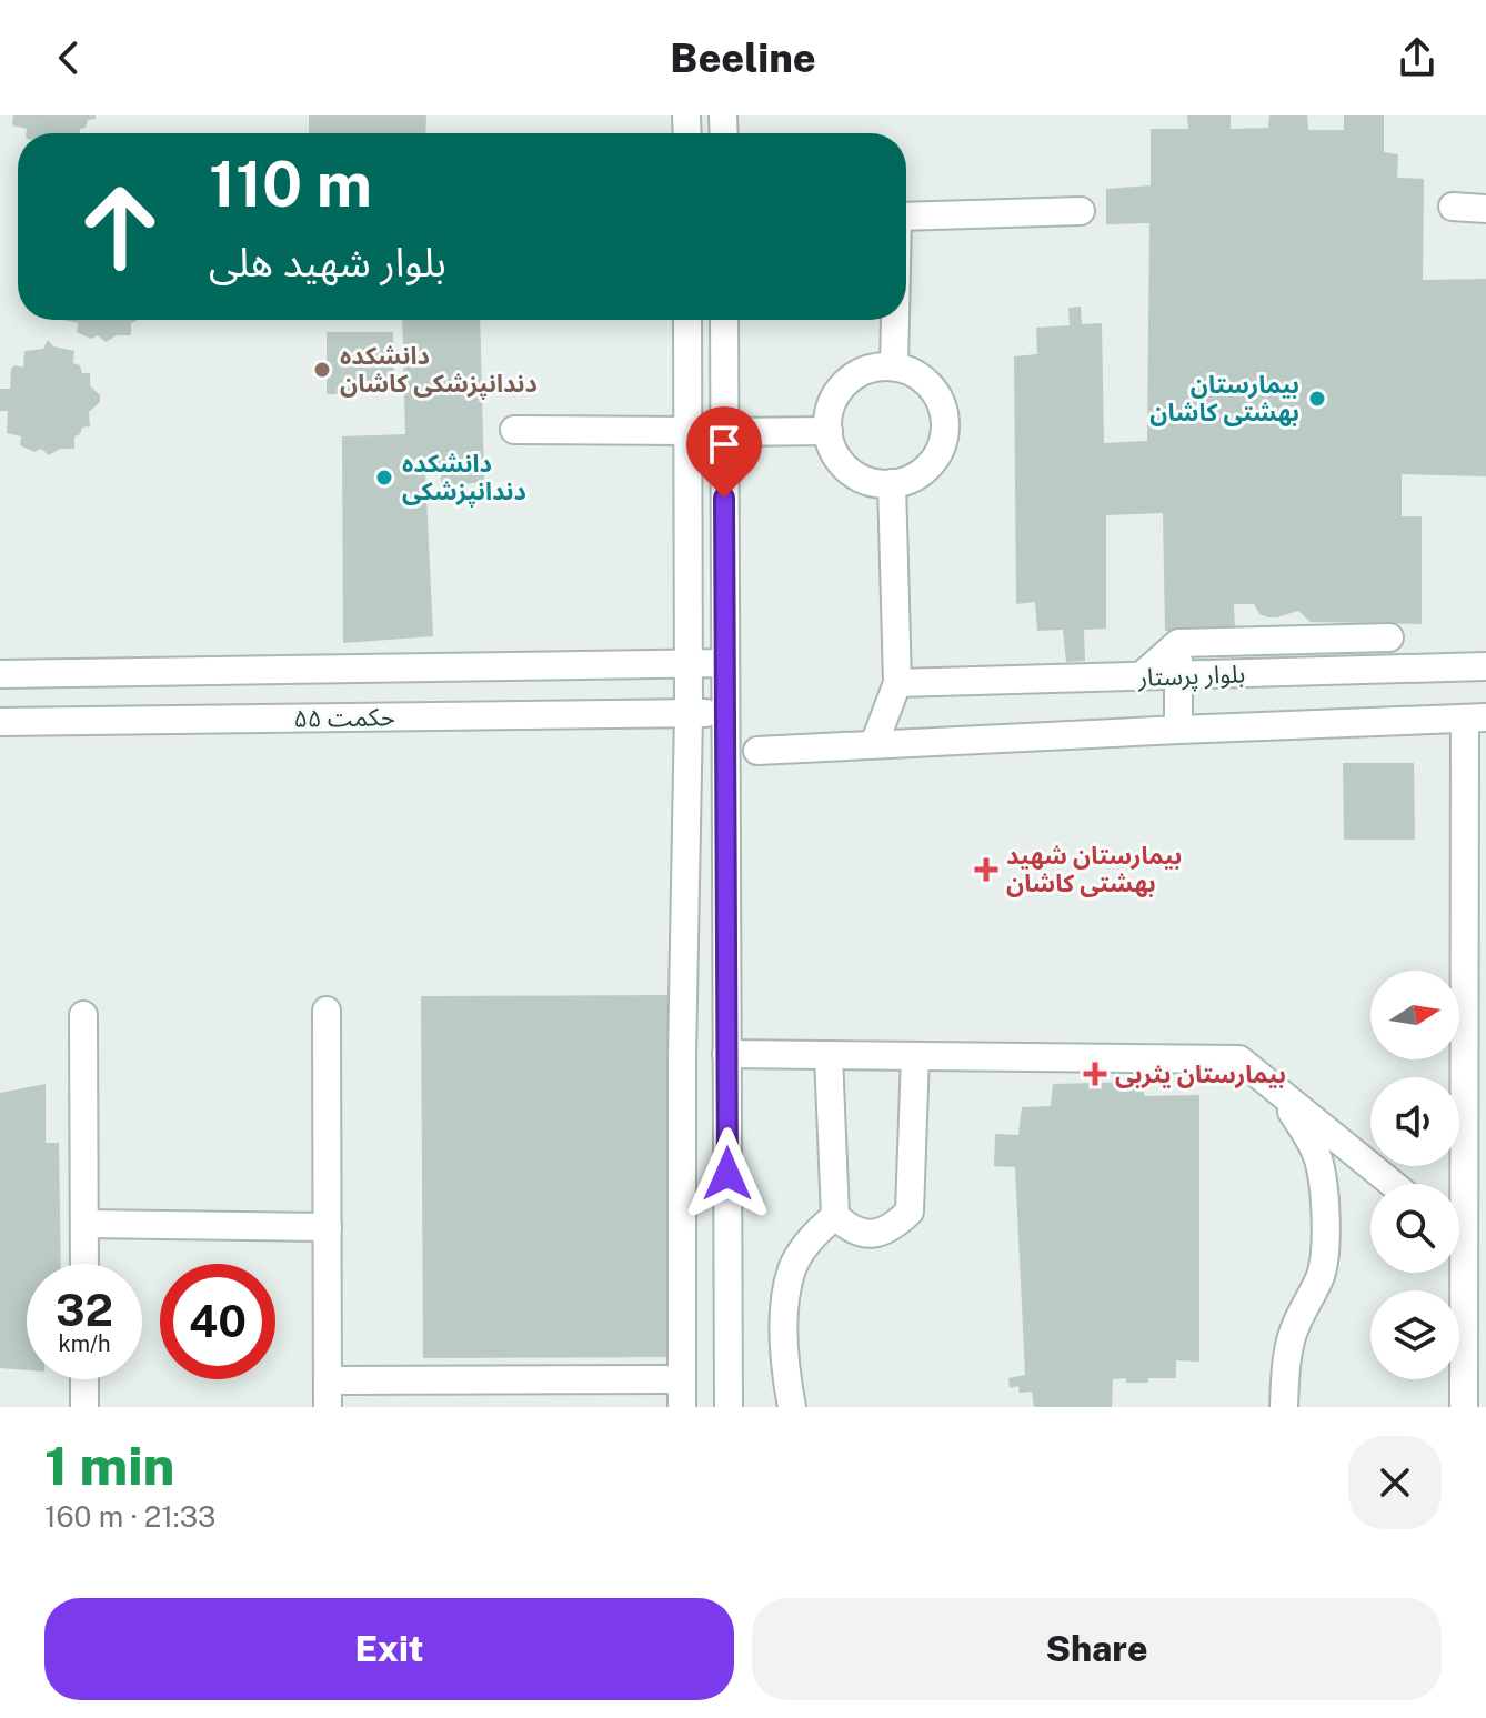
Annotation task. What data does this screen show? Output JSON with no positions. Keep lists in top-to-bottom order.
{
  "streets": {
    "street": ["بلوار پرستار", "حکمت ۵۵"]
  },
  "places": {
    "other": ["دانشکده دندانپزشکی کاشان", "بیمارستان بهشتی کاشان", "دانشکده دندانپزشکی"],
    "health": ["بیمارستان شهید بهشتی کاشان", "بیمارستان یثربی"]
  },
  "north": "right",
  "page": {
    "header": "Beeline",
    "turn": ["110 m", "بلوار شهید هلی"],
    "speed": "32 km/h",
    "limit": "40",
    "heading": ["1 min", "160 m · 21:33"],
    "buttons": ["Exit", "Share"]
  }
}
